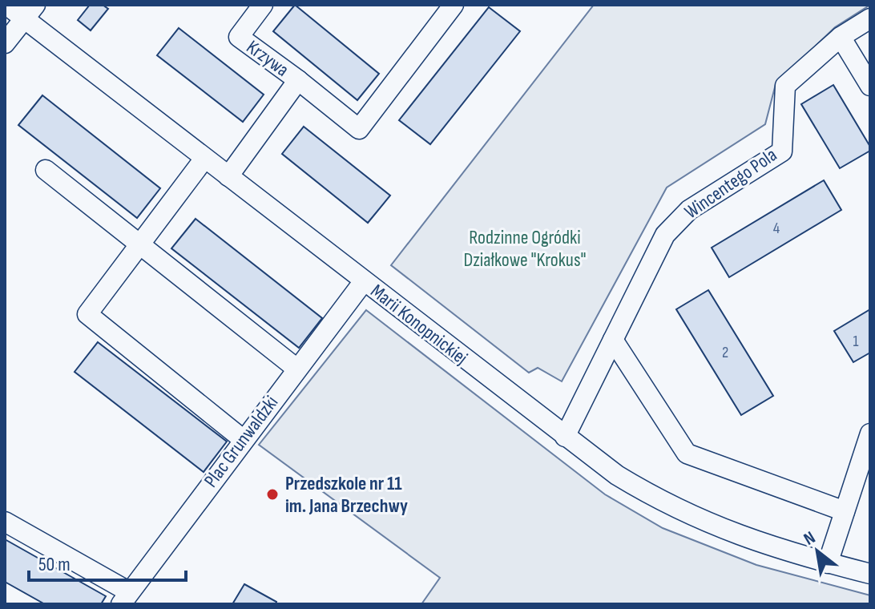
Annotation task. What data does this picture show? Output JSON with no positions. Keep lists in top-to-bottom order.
{
  "streets": {
    "street": [
      "Krzywa",
      "Wincentego Pola",
      "Marii Konopnickiej",
      "Plac Grunwaldzki"
    ]
  },
  "crossings": [
    ["Wincentego Pola", "Marii Konopnickiej"],
    ["Marii Konopnickiej", "Plac Grunwaldzki"]
  ],
  "parks": ["Rodzinne Ogródki Działkowe \"Krokus\""],
  "places": ["Przedszkole nr 11 im. Jana Brzechwy"],
  "house_numbers": ["4", "1", "2"],
  "scale_bar": "50 m",
  "north": "top left"
}
